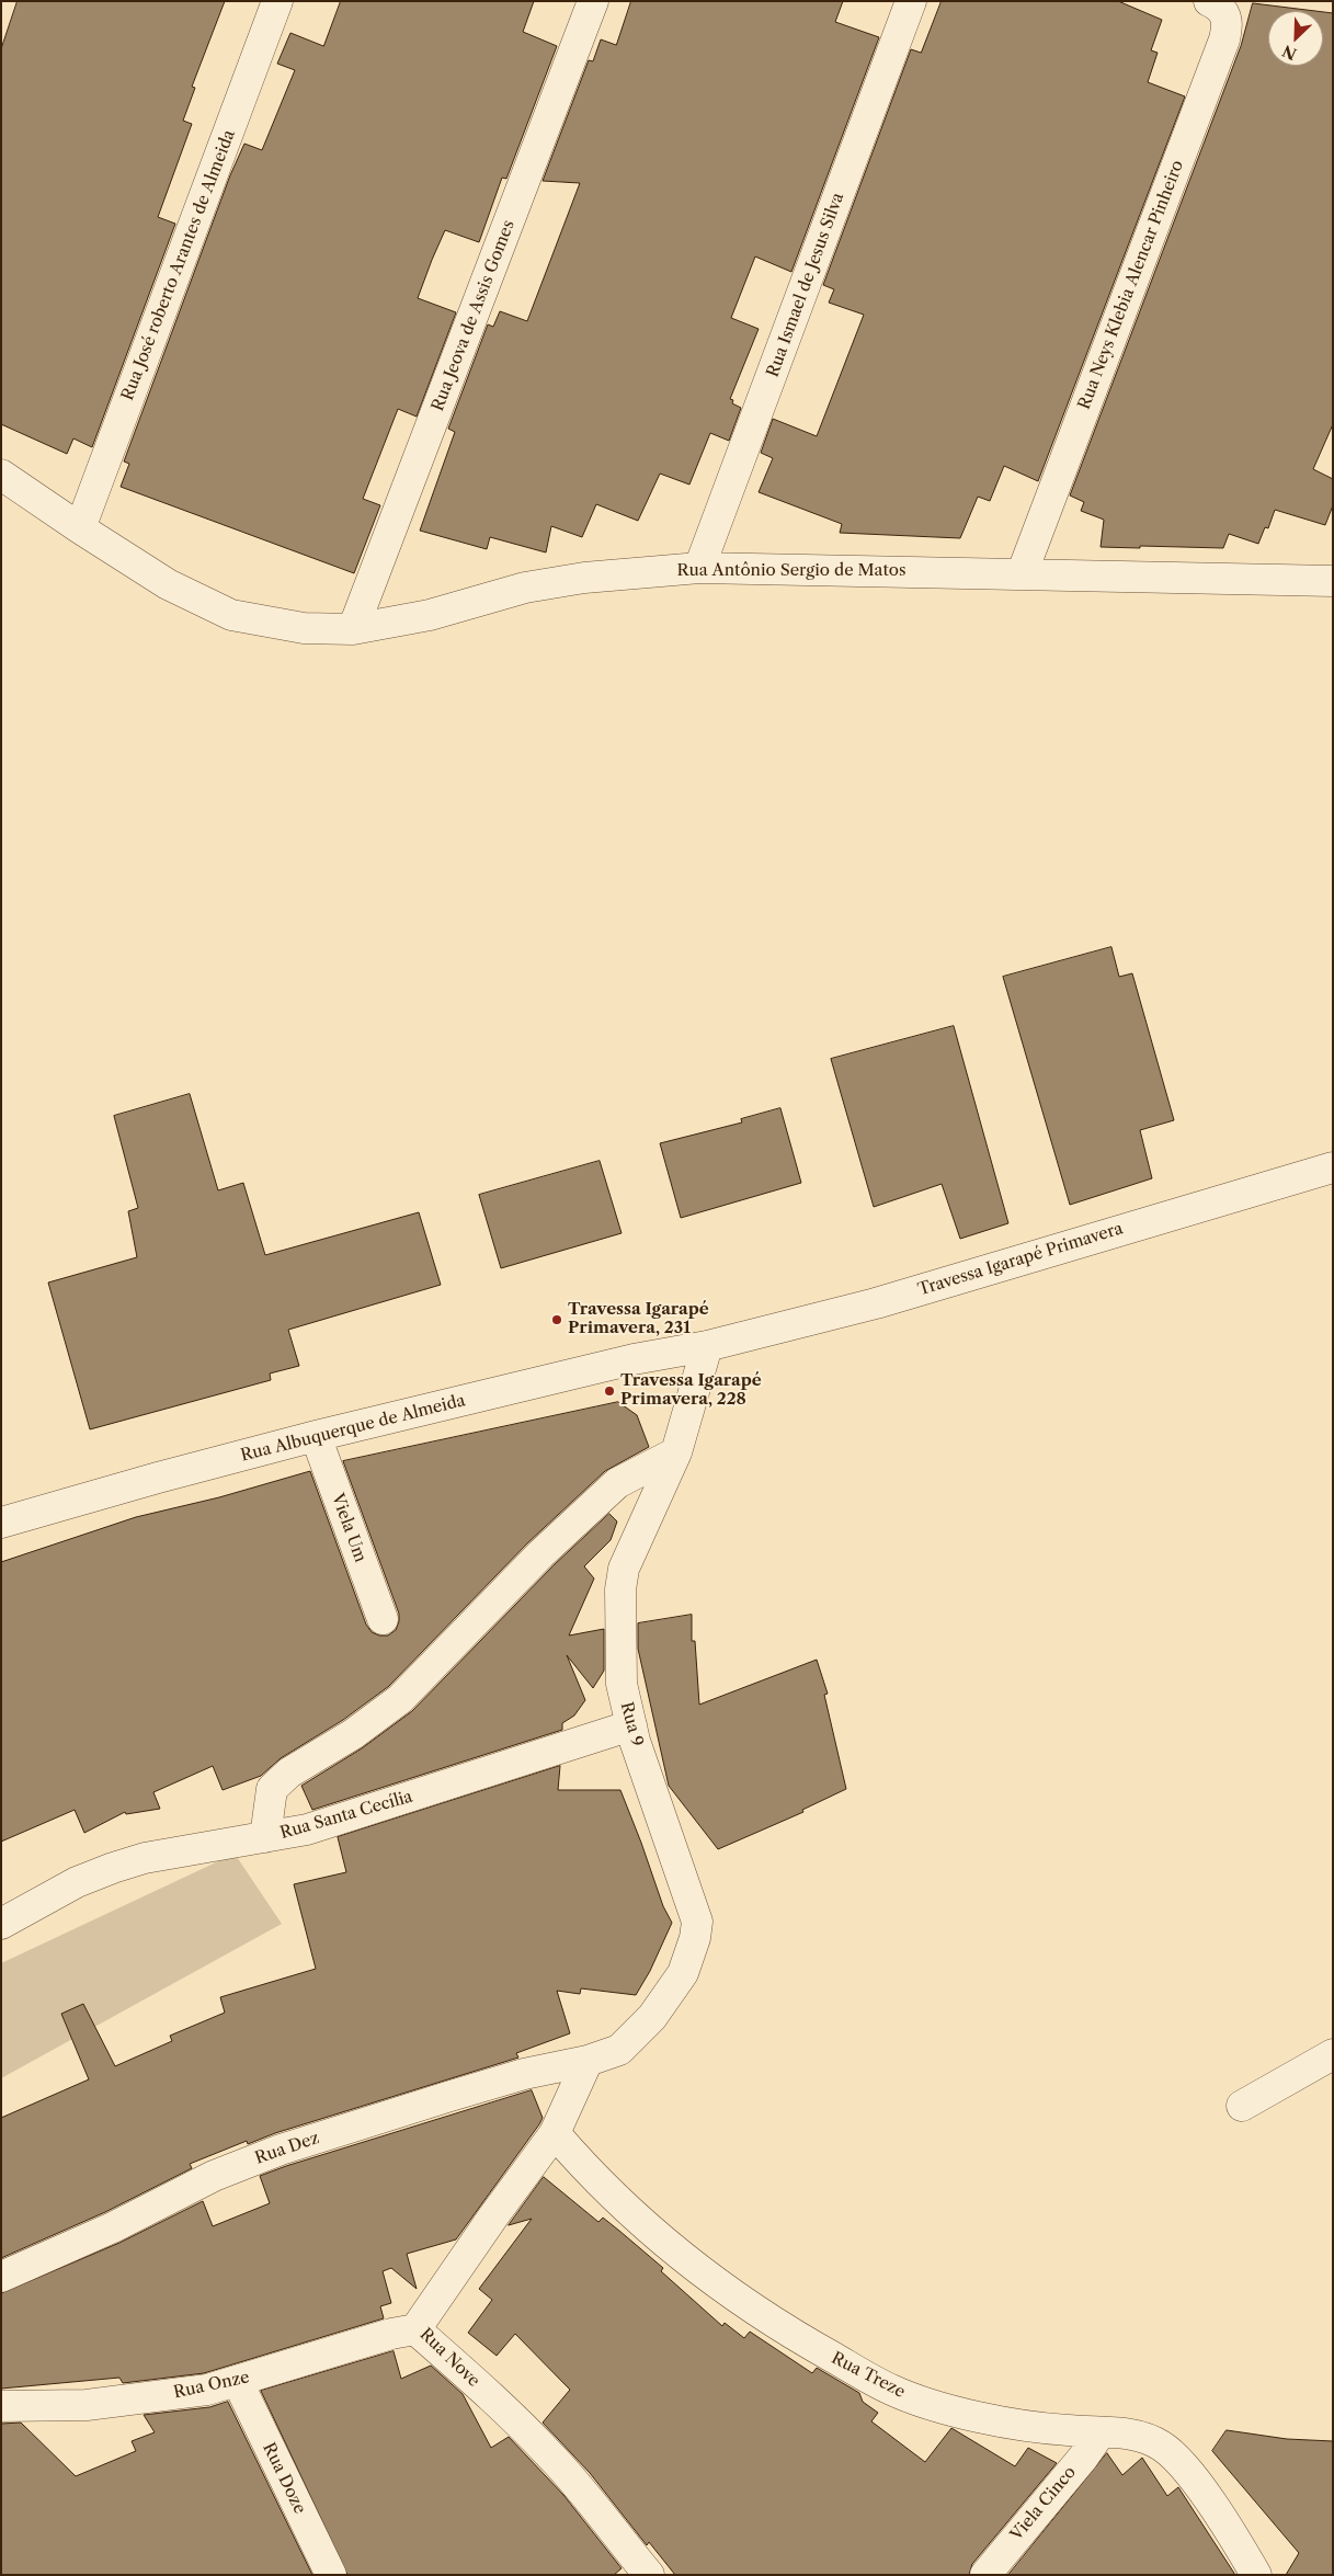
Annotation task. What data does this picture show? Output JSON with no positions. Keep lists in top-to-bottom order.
{
  "streets": {
    "street": [
      "Rua José roberto Arantes de Almeida",
      "Rua Ismael de Jesus Silva",
      "Rua Neys Klebia Alencar Pinheiro",
      "Rua Jeova de Assis Gomes",
      "Rua Antônio Sergio de Matos",
      "Travessa Igarapé Primavera",
      "Rua Albuquerque de Almeida",
      "Viela Um",
      "Rua 9",
      "Rua Santa Cecília",
      "Rua Dez",
      "Rua Nove",
      "Rua Treze",
      "Rua Onze",
      "Rua Doze",
      "Viela Cinco"
    ]
  },
  "crossings": [
    ["Rua José roberto Arantes de Almeida", "Rua Antônio Sergio de Matos"],
    ["Rua Ismael de Jesus Silva", "Rua Antônio Sergio de Matos"],
    ["Rua Neys Klebia Alencar Pinheiro", "Rua Antônio Sergio de Matos"],
    ["Rua Jeova de Assis Gomes", "Rua Antônio Sergio de Matos"],
    ["Travessa Igarapé Primavera", "Rua Albuquerque de Almeida"],
    ["Travessa Igarapé Primavera", "Rua 9"],
    ["Rua Albuquerque de Almeida", "Viela Um"],
    ["Rua Albuquerque de Almeida", "Rua 9"],
    ["Rua 9", "Rua Santa Cecília"],
    ["Rua 9", "Rua Dez"],
    ["Rua 9", "Rua Nove"],
    ["Rua Dez", "Rua Nove"],
    ["Rua Nove", "Rua Treze"],
    ["Rua Nove", "Rua Onze"],
    ["Rua Treze", "Viela Cinco"],
    ["Rua Onze", "Rua Doze"]
  ],
  "places": ["Travessa Igarapé Primavera, 231", "Travessa Igarapé Primavera, 228"],
  "north": "bottom left"
}
